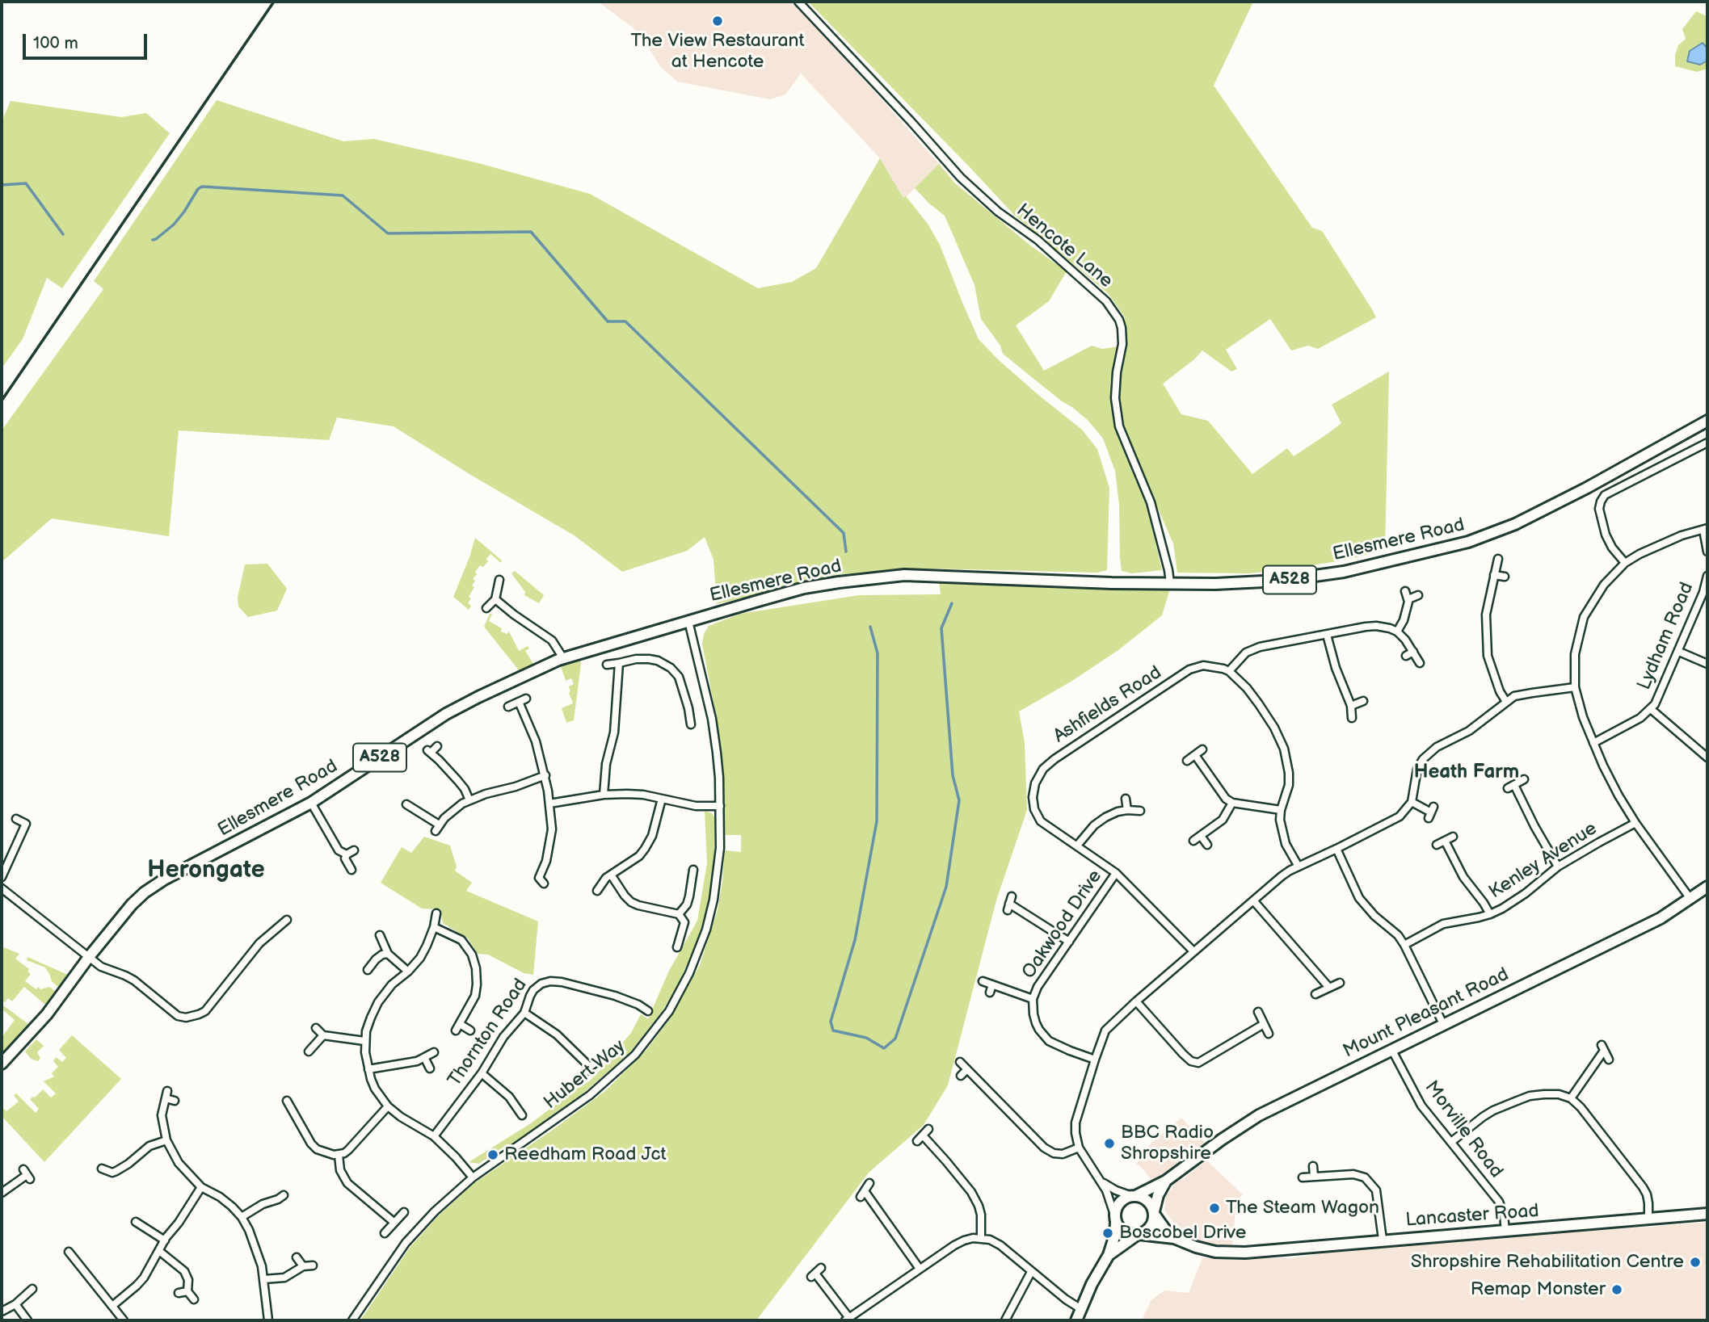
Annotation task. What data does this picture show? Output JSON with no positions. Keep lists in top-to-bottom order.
{
  "streets": {
    "main road": [
      "Ellesmere Road",
      "A528",
      "Mount Pleasant Road",
      "Lancaster Road"
    ],
    "street": [
      "Hencote Lane",
      "Lydham Road",
      "Ashfields Road",
      "Kenley Avenue",
      "Oakwood Drive",
      "Thornton Road",
      "Hubert Way",
      "Morville Road"
    ]
  },
  "crossings": [
    ["Hencote Lane", "Ellesmere Road"],
    ["Ellesmere Road", "Hubert Way"],
    ["Ashfields Road", "Oakwood Drive"],
    ["Mount Pleasant Road", "Morville Road"],
    ["Mount Pleasant Road", "Lancaster Road"],
    ["Morville Road", "Lancaster Road"]
  ],
  "districts": ["Heath Farm", "Herongate"],
  "places": [
    "The View Restaurant at Hencote",
    "BBC Radio Shropshire",
    "Reedham Road Jct",
    "The Steam Wagon",
    "Boscobel Drive",
    "Shropshire Rehabilitation Centre",
    "Remap Monster"
  ],
  "scale_bar": "100 m"
}
